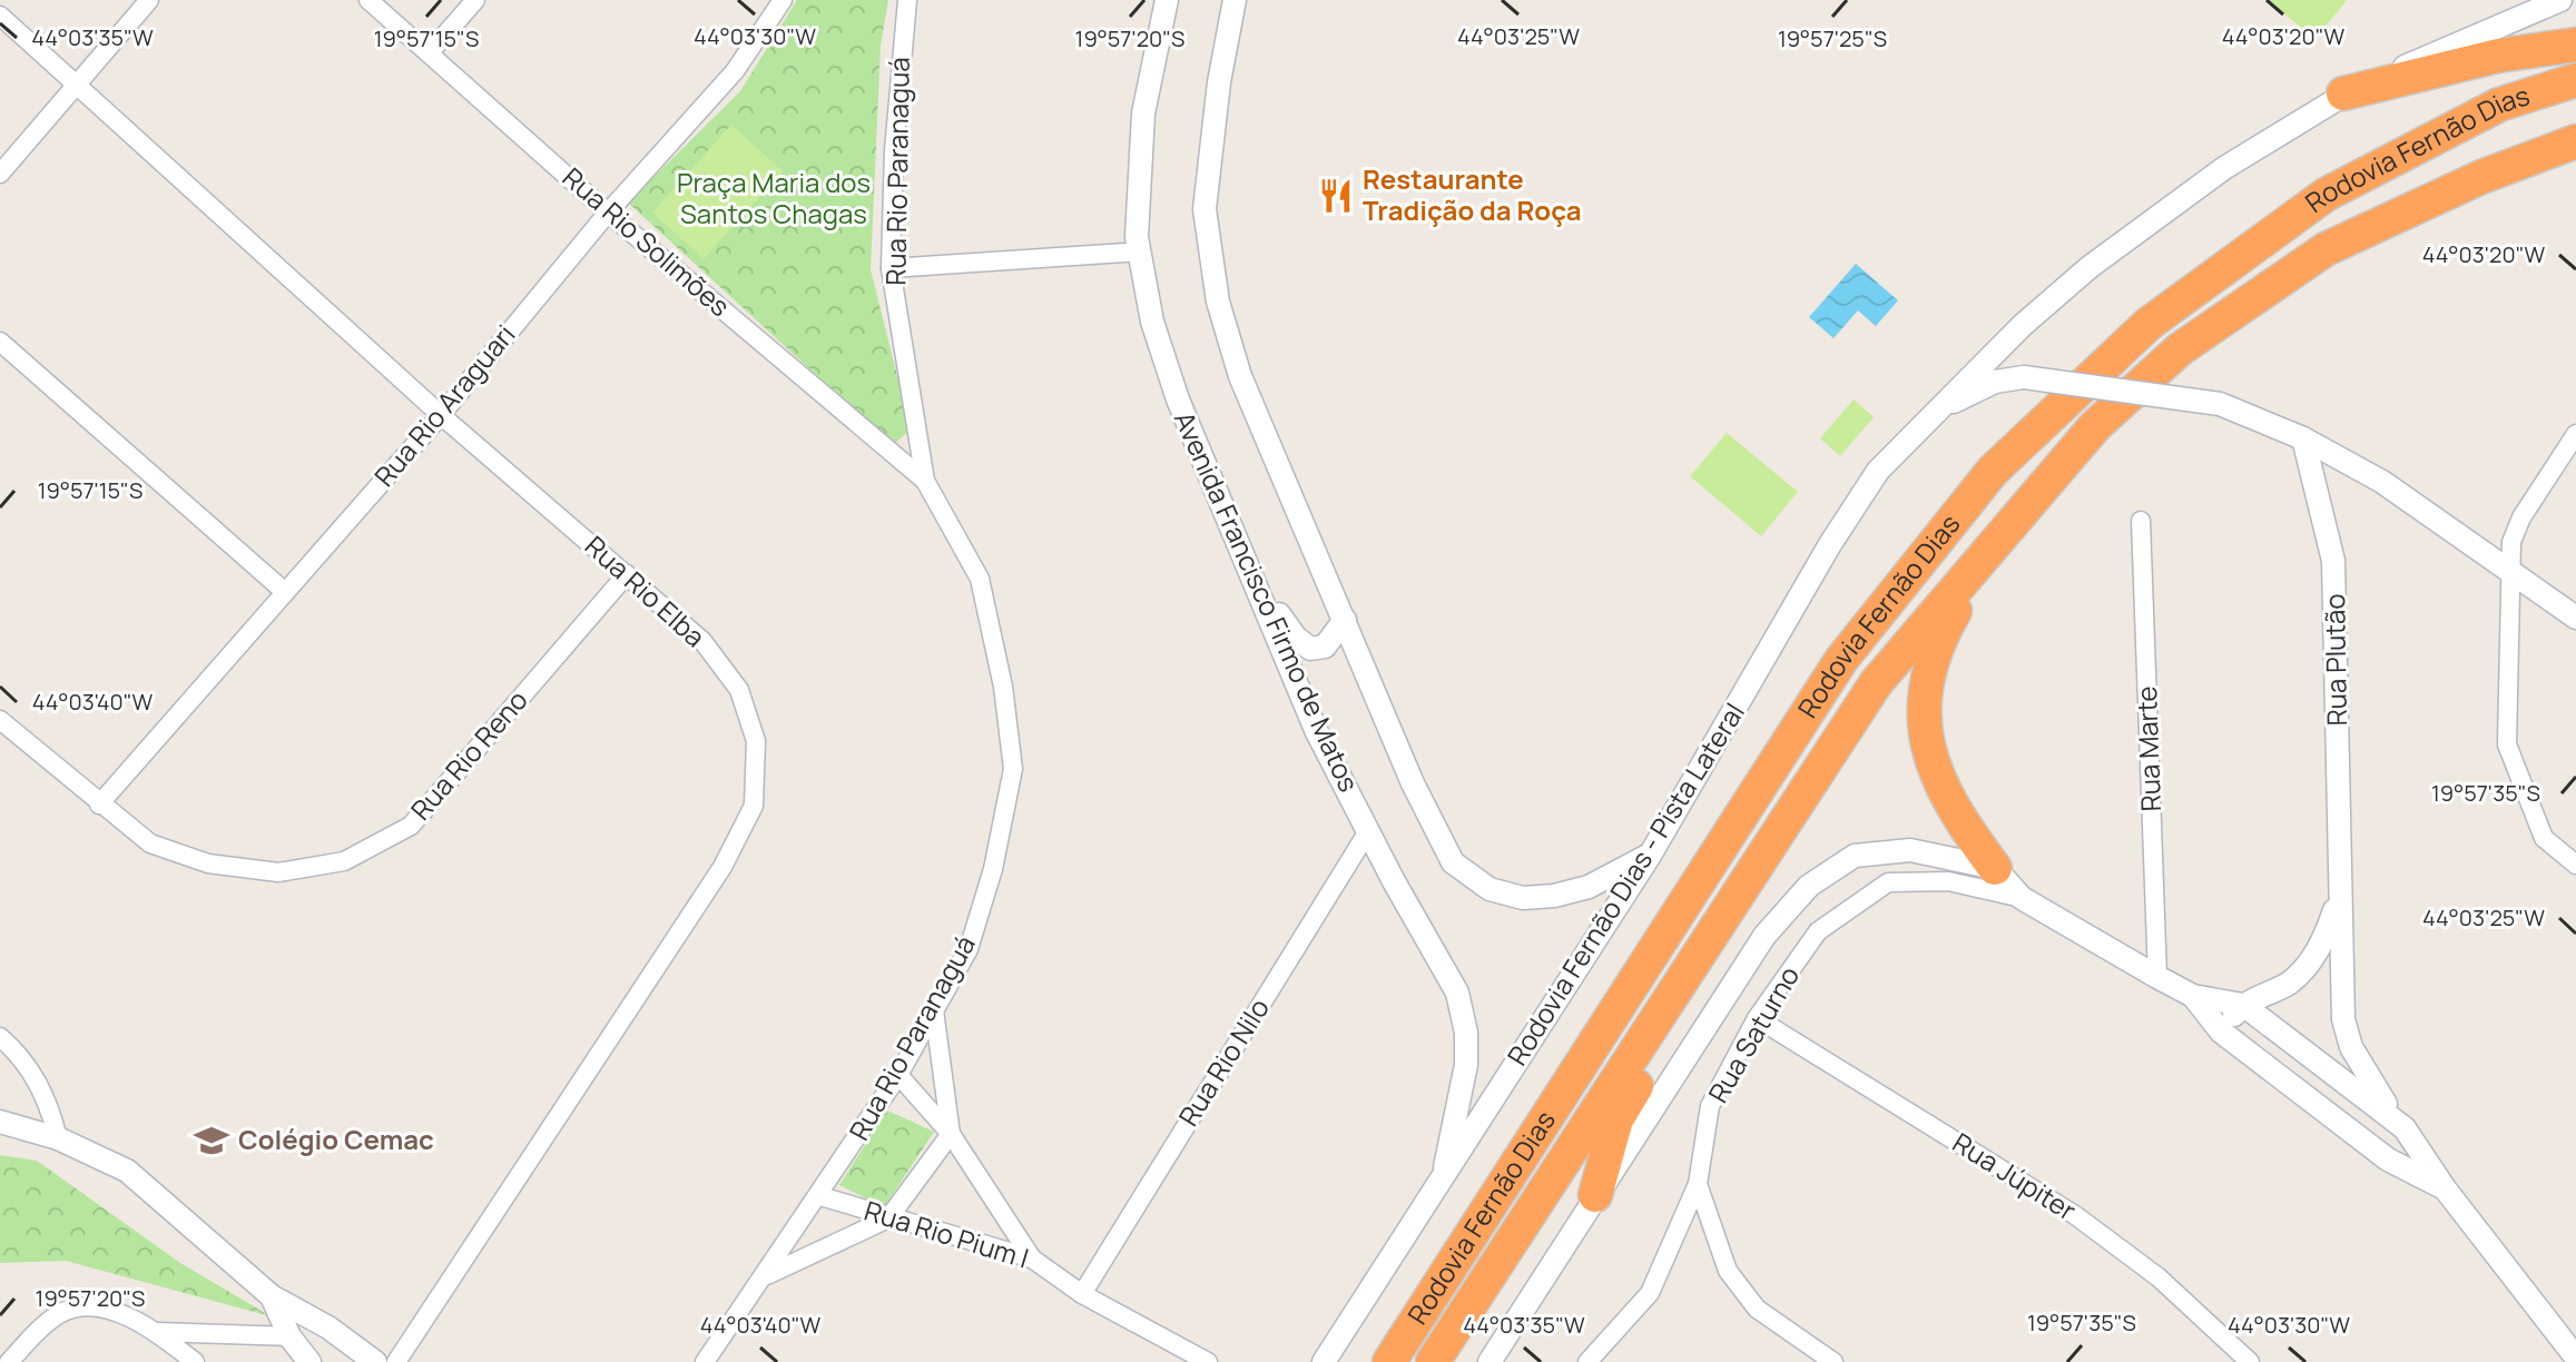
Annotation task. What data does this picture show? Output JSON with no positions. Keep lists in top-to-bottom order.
{
  "streets": {
    "highway": ["Rodovia Fernão Dias"],
    "street": [
      "Rua Rio Paranaguá",
      "Rua Rio Solimões",
      "Rua Rio Araguari",
      "Rua Rio Elba",
      "Avenida Francisco Firmo de Matos",
      "Rua Plutão",
      "Rua Marte",
      "Rua Rio Reno",
      "Rodovia Fernão Dias - Pista Lateral",
      "Rua Saturno",
      "Rua Rio Nilo",
      "Rua Júpiter",
      "Rua Rio Pium I"
    ]
  },
  "crossings": [
    ["Rua Rio Paranaguá", "Rua Rio Solimões"],
    ["Rua Rio Paranaguá", "Rua Rio Pium I"],
    ["Rua Rio Solimões", "Rua Rio Araguari"],
    ["Rua Rio Araguari", "Rua Rio Elba"],
    ["Rua Rio Araguari", "Rua Rio Reno"],
    ["Rua Rio Elba", "Rua Rio Reno"],
    ["Avenida Francisco Firmo de Matos", "Rodovia Fernão Dias - Pista Lateral"],
    ["Avenida Francisco Firmo de Matos", "Rua Rio Nilo"],
    ["Rua Saturno", "Rua Júpiter"],
    ["Rua Rio Nilo", "Rua Rio Pium I"]
  ],
  "parks": ["Praça Maria dos Santos Chagas"],
  "places": {
    "restaurant": ["Restaurante Tradição da Roça"],
    "school or university": ["Colégio Cemac"]
  },
  "coordinates": [
    "44°03'30\"W",
    "44°03'25\"W",
    "44°03'20\"W",
    "44°03'35\"W",
    "19°57'15\"S",
    "19°57'20\"S",
    "19°57'25\"S",
    "44°03'40\"W",
    "19°57'35\"S"
  ]
}
